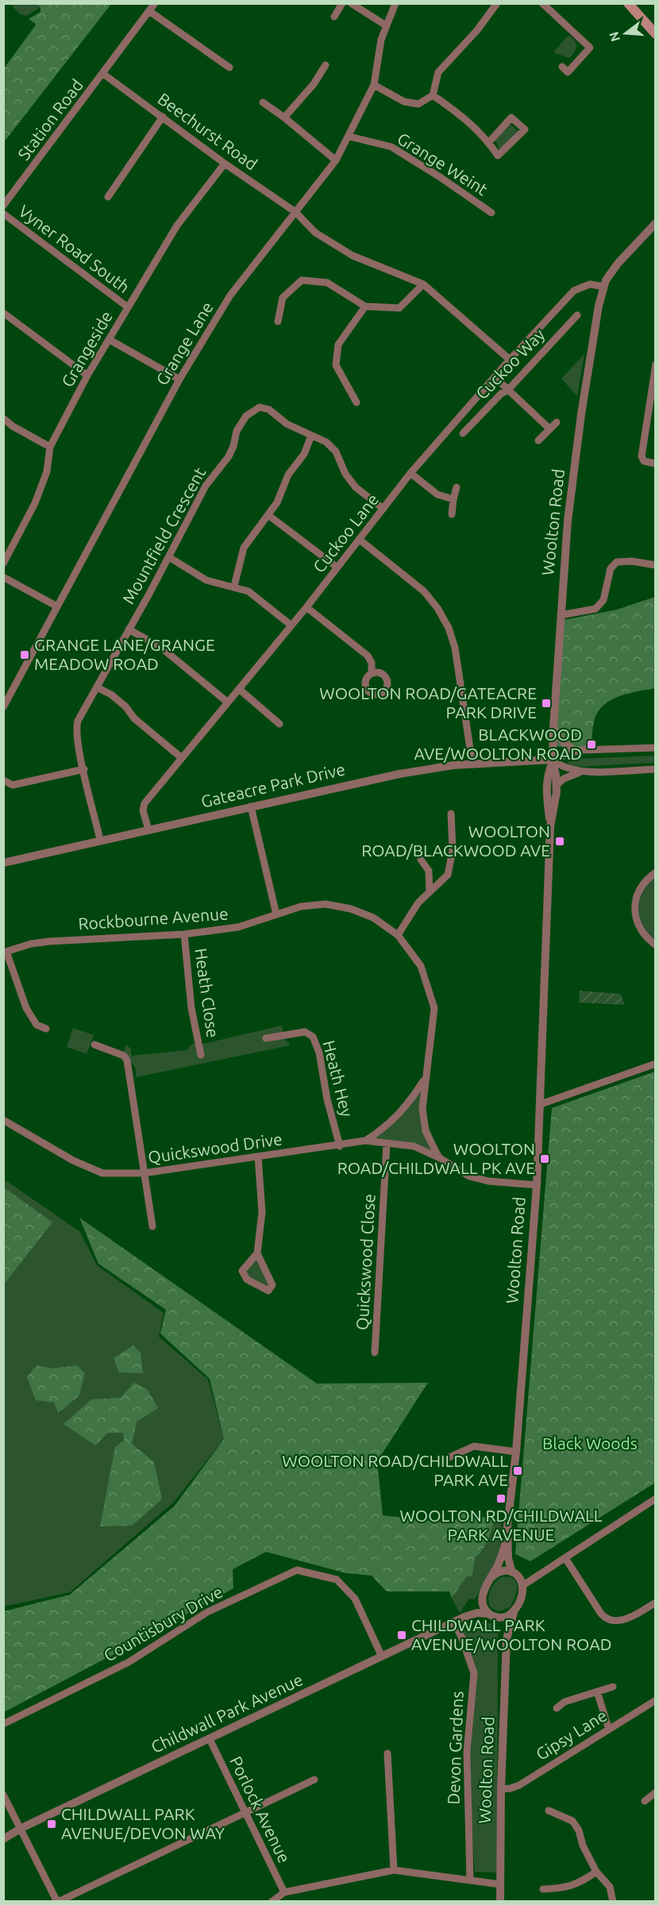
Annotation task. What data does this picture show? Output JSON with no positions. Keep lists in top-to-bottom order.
{
  "streets": {
    "street": [
      "Station Road",
      "Beechurst Road",
      "Grange Weint",
      "Vyner Road South",
      "Grange Lane",
      "Grangeside",
      "Cuckoo Way",
      "Woolton Road",
      "Cuckoo Lane",
      "Mountfield Crescent",
      "Gateacre Park Drive",
      "Rockbourne Avenue",
      "Heath Close",
      "Heath Hey",
      "Quickswood Drive",
      "Quickswood Close",
      "Countisbury Drive",
      "Childwall Park Avenue",
      "Gipsy Lane",
      "Devon Gardens",
      "Porlock Avenue"
    ]
  },
  "crossings": [
    ["Station Road", "Beechurst Road"],
    ["Beechurst Road", "Grange Lane"],
    ["Beechurst Road", "Grangeside"],
    ["Beechurst Road", "Cuckoo Lane"],
    ["Grange Weint", "Grange Lane"],
    ["Vyner Road South", "Grangeside"],
    ["Woolton Road", "Cuckoo Lane"],
    ["Woolton Road", "Gateacre Park Drive"],
    ["Woolton Road", "Rockbourne Avenue"],
    ["Woolton Road", "Childwall Park Avenue"],
    ["Woolton Road", "Gipsy Lane"],
    ["Cuckoo Lane", "Mountfield Crescent"],
    ["Cuckoo Lane", "Gateacre Park Drive"],
    ["Mountfield Crescent", "Gateacre Park Drive"],
    ["Rockbourne Avenue", "Heath Close"],
    ["Rockbourne Avenue", "Quickswood Drive"],
    ["Heath Hey", "Quickswood Drive"],
    ["Quickswood Drive", "Quickswood Close"],
    ["Countisbury Drive", "Childwall Park Avenue"],
    ["Childwall Park Avenue", "Devon Gardens"],
    ["Childwall Park Avenue", "Porlock Avenue"]
  ],
  "parks": ["Black Woods"],
  "places": {
    "transit": [
      "GRANGE LANE/GRANGE MEADOW ROAD",
      "WOOLTON ROAD/GATEACRE PARK DRIVE",
      "BLACKWOOD AVE/WOOLTON ROAD",
      "WOOLTON ROAD/BLACKWOOD AVE",
      "WOOLTON ROAD/CHILDWALL PK AVE",
      "WOOLTON ROAD/CHILDWALL PARK AVE",
      "WOOLTON RD/CHILDWALL PARK AVENUE",
      "CHILDWALL PARK AVENUE/WOOLTON ROAD",
      "CHILDWALL PARK AVENUE/DEVON WAY"
    ]
  },
  "north": "left"
}
